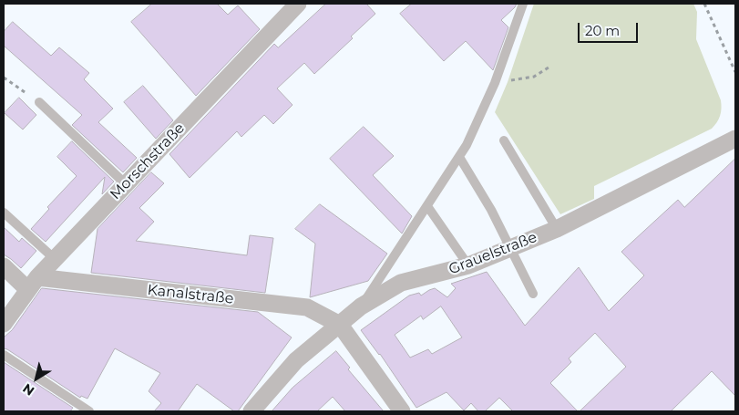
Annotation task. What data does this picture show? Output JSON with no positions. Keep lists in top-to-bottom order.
{
  "streets": {
    "street": ["Morschstraße", "Grauelstraße", "Kanalstraße"]
  },
  "crossings": [
    ["Morschstraße", "Kanalstraße"],
    ["Grauelstraße", "Kanalstraße"]
  ],
  "scale_bar": "20 m",
  "north": "bottom left"
}
